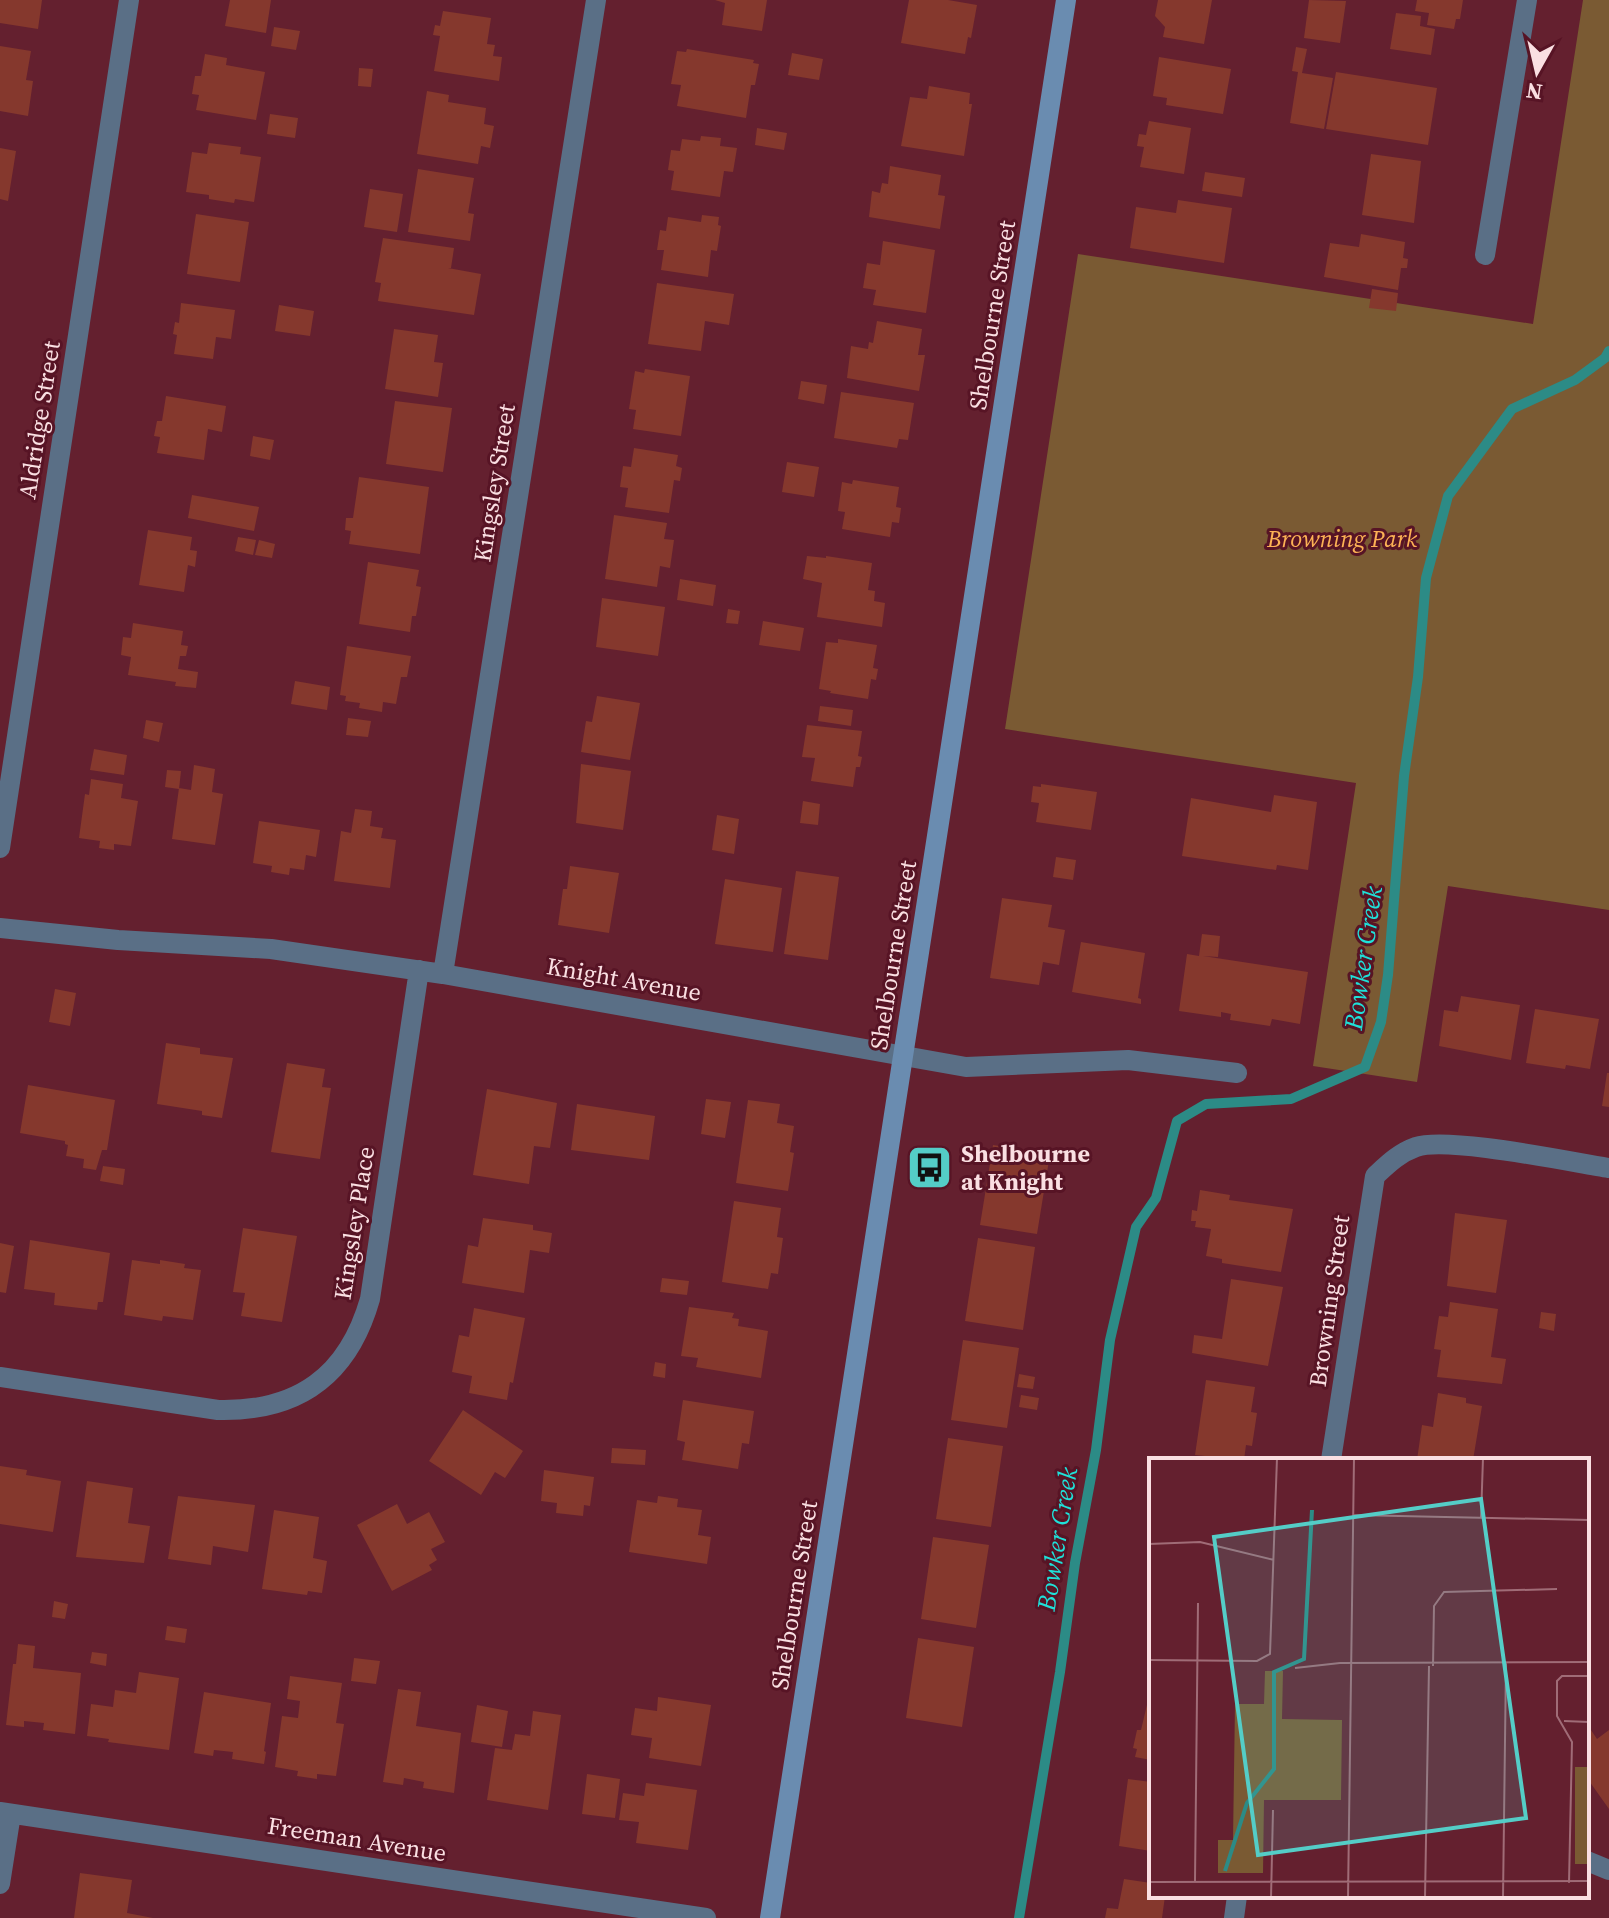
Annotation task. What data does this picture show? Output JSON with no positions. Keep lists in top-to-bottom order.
{
  "streets": {
    "main road": ["Shelbourne Street"],
    "street": [
      "Aldridge Street",
      "Kingsley Street",
      "Knight Avenue",
      "Kingsley Place",
      "Browning Street",
      "Freeman Avenue"
    ]
  },
  "crossings": [
    ["Shelbourne Street", "Knight Avenue"],
    ["Kingsley Street", "Knight Avenue"],
    ["Knight Avenue", "Kingsley Place"]
  ],
  "water": ["Bowker Creek"],
  "parks": ["Browning Park"],
  "places": {
    "bus stop": ["Shelbourne at Knight"]
  },
  "north": "bottom"
}
